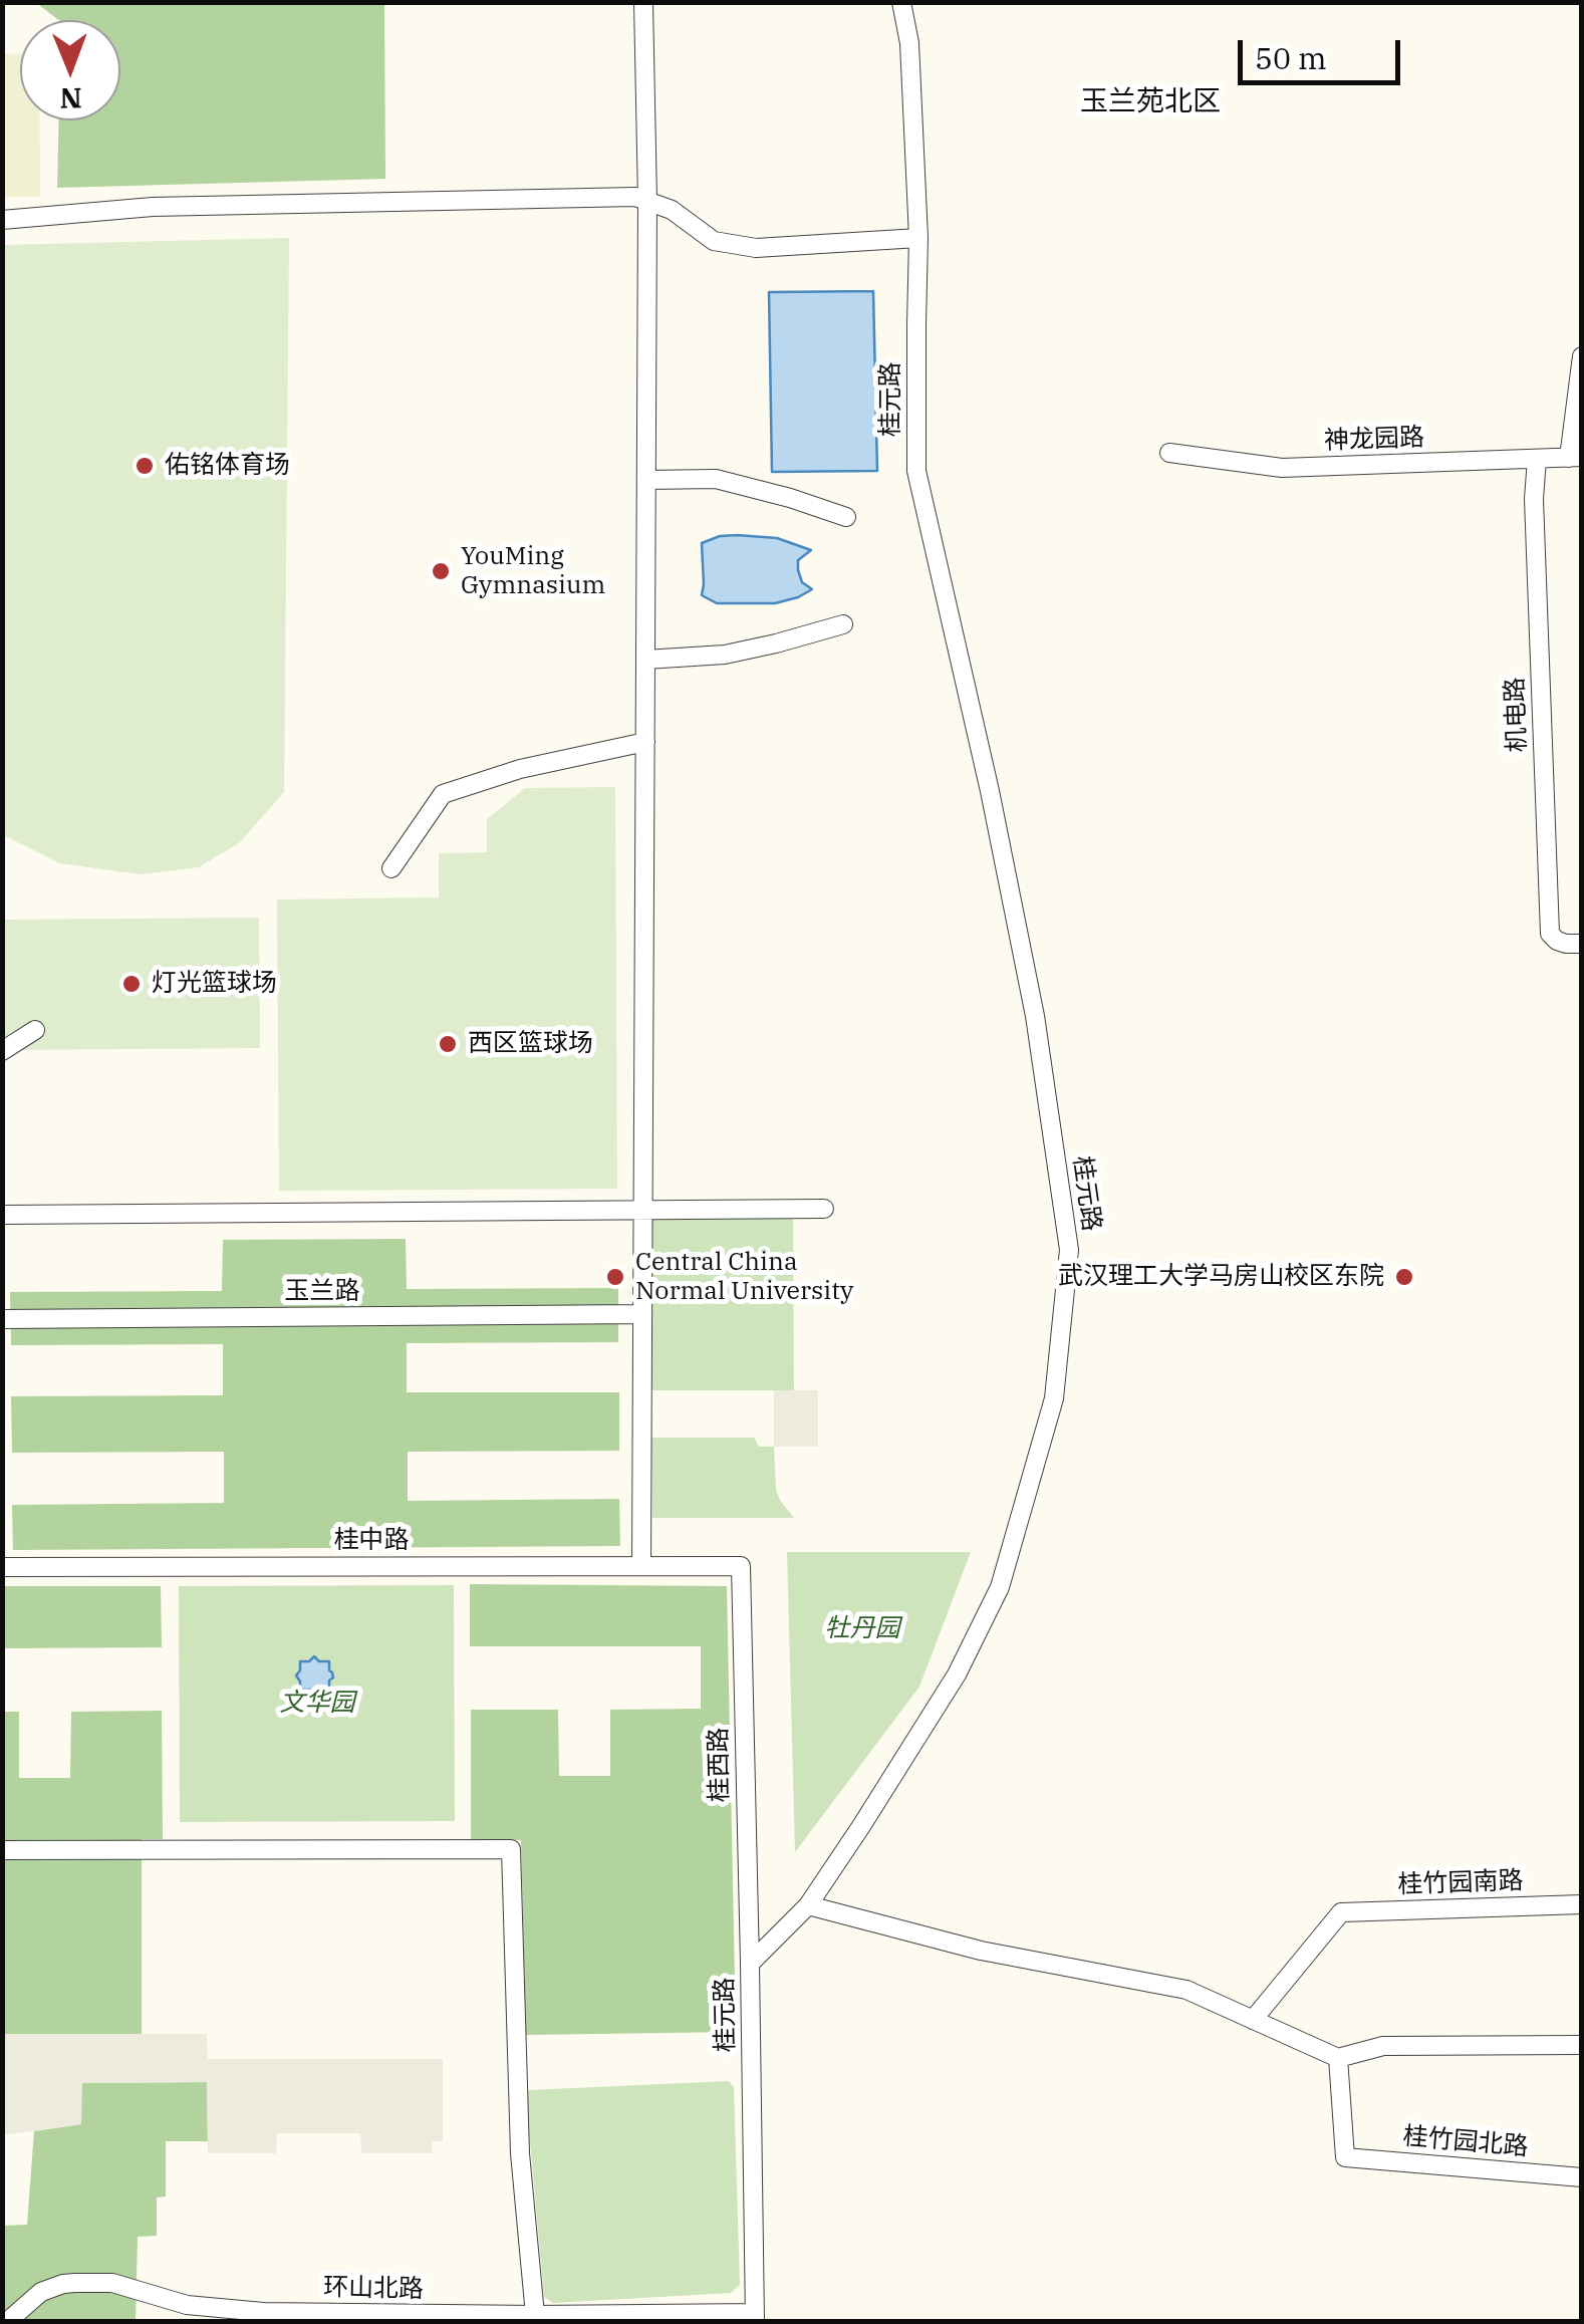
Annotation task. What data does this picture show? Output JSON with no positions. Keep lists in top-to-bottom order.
{
  "streets": {
    "street": [
      "桂元路",
      "神龙园路",
      "机电路",
      "玉兰路",
      "桂中路",
      "桂西路",
      "桂竹园南路",
      "桂竹园北路",
      "环山北路"
    ]
  },
  "crossings": [
    ["桂元路", "桂西路"],
    ["桂元路", "环山北路"],
    ["神龙园路", "机电路"],
    ["桂中路", "桂西路"]
  ],
  "districts": ["玉兰苑北区"],
  "parks": ["牡丹园", "文华园"],
  "places": [
    "佑铭体育场",
    "YouMing Gymnasium",
    "灯光篮球场",
    "西区篮球场",
    "Central China Normal University",
    "武汉理工大学马房山校区东院"
  ],
  "scale_bar": "50 m",
  "north": "bottom"
}
